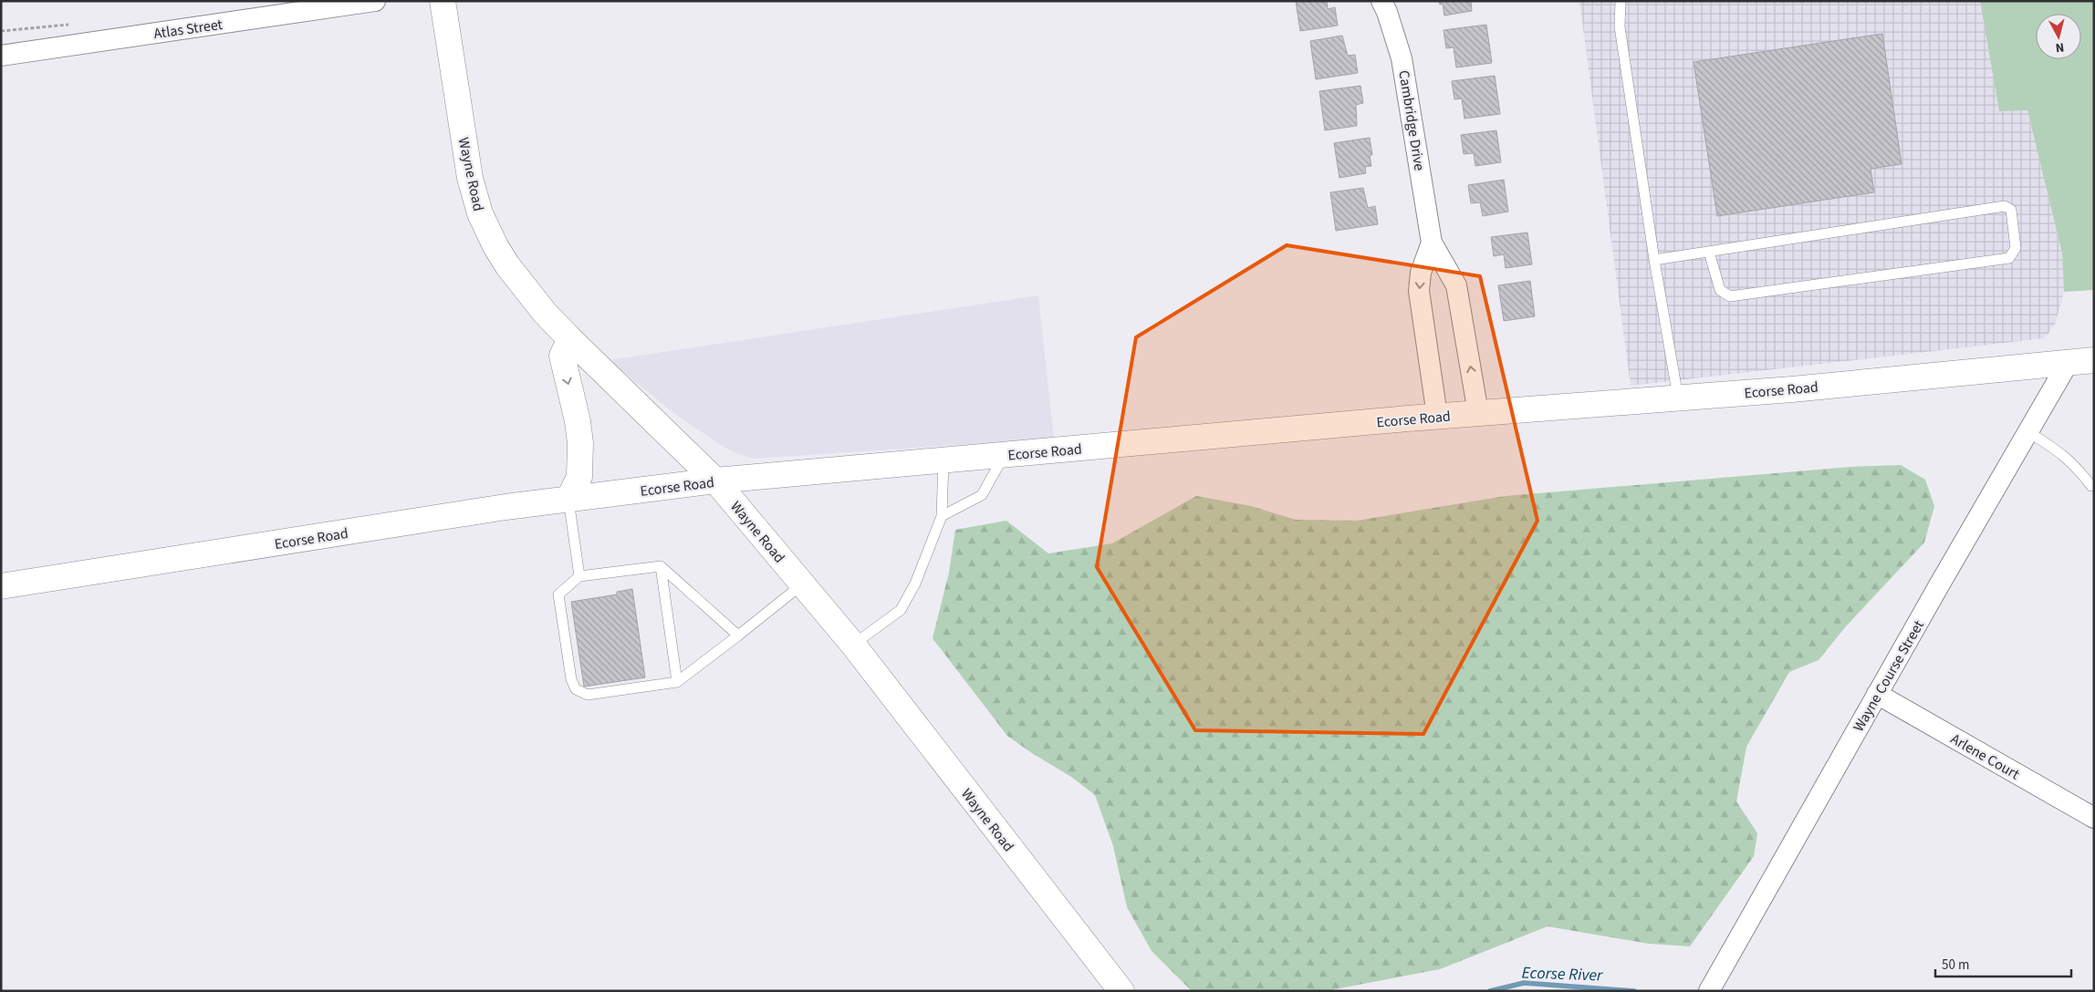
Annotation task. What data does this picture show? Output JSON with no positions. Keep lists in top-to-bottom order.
{
  "streets": {
    "main road": ["Wayne Road", "Ecorse Road"],
    "street": [
      "Atlas Street",
      "Cambridge Drive",
      "Wayne Course Street",
      "Arlene Court"
    ]
  },
  "crossings": [
    ["Cambridge Drive", "Ecorse Road"],
    ["Wayne Road", "Ecorse Road"],
    ["Ecorse Road", "Wayne Course Street"],
    ["Wayne Course Street", "Arlene Court"]
  ],
  "water": ["Ecorse River"],
  "scale_bar": "50 m",
  "north": "bottom"
}
